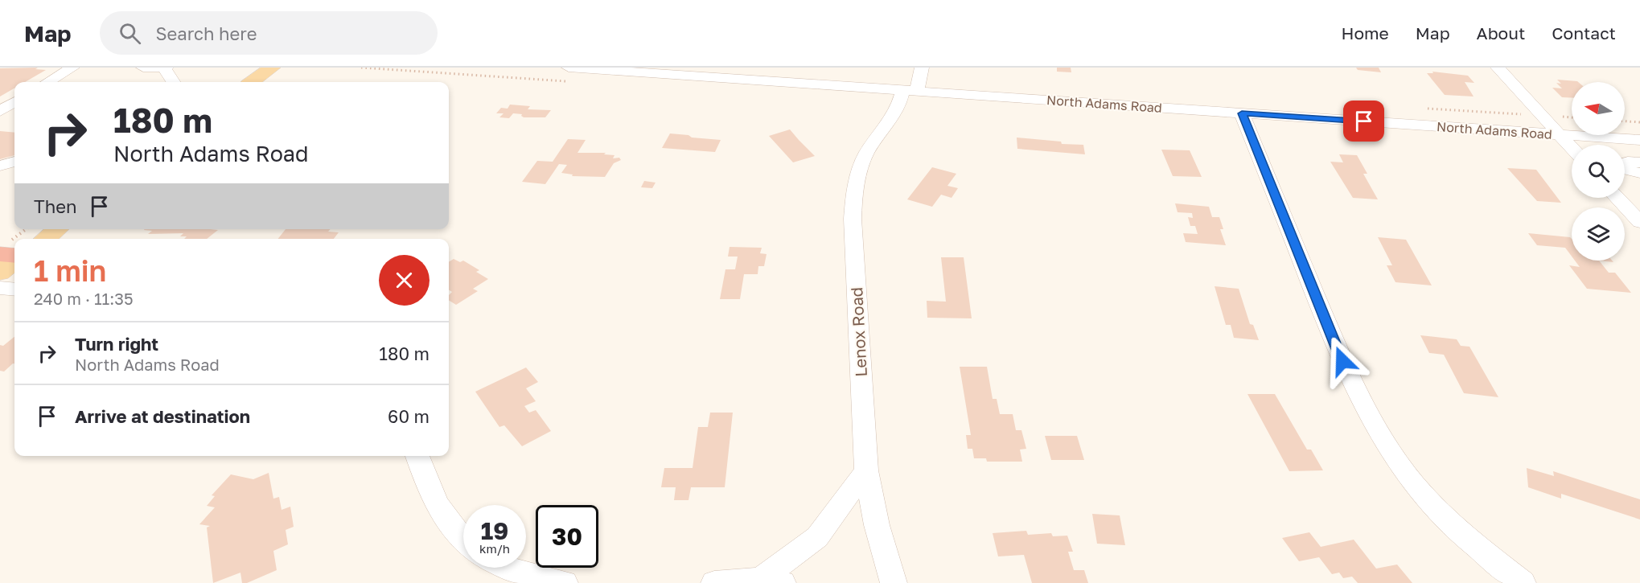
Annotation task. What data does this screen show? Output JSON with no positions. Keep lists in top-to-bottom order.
{
  "streets": {
    "street": ["North Adams Road", "Lenox Road"]
  },
  "crossings": [
    ["North Adams Road", "Lenox Road"]
  ],
  "north": "left",
  "page": {
    "header": "Map",
    "search": "Search here",
    "nav": [
      "Home",
      "Map",
      "About",
      "Contact"
    ],
    "turn": ["180 m", "North Adams Road"],
    "then": "Then",
    "heading": ["1 min", "240 m · 11:35"],
    "list": [
      {
        "name": "Turn right",
        "note": "North Adams Road",
        "value": "180 m"
      },
      {
        "name": "Arrive at destination",
        "value": "60 m"
      }
    ],
    "speed": "19 km/h",
    "limit": "30"
  }
}
